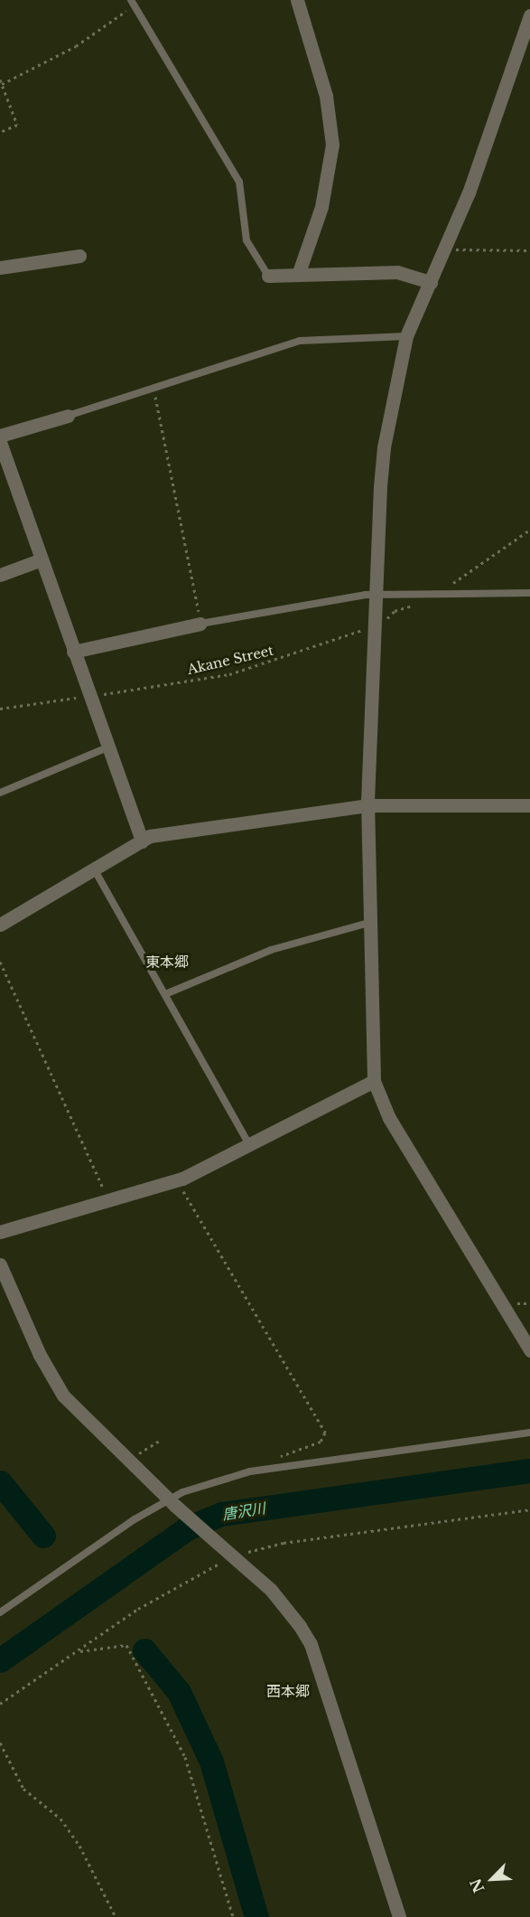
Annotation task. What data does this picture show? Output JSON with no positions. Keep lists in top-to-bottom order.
{
  "streets": {
    "path": ["Akane Street"]
  },
  "districts": ["東本郷", "西本郷"],
  "water": ["唐沢川"],
  "north": "bottom left"
}
